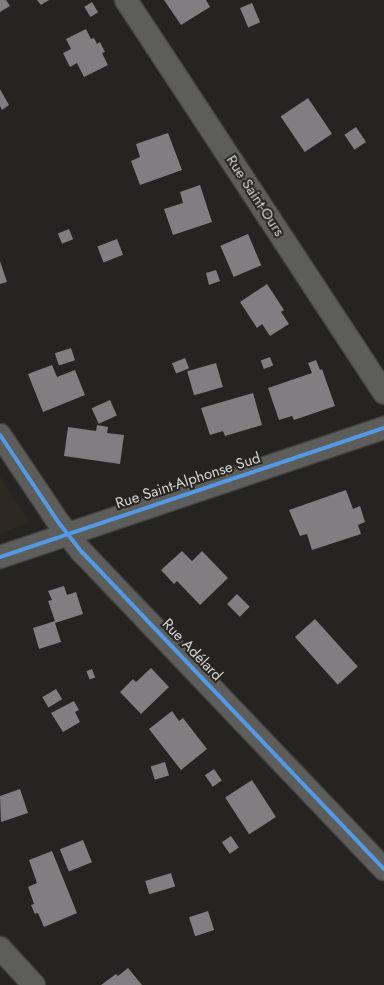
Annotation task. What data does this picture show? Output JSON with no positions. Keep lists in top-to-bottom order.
{
  "streets": {
    "street": ["Rue Saint-Ours", "Rue Saint-Alphonse Sud", "Rue Adélard"]
  },
  "crossings": [
    ["Rue Saint-Alphonse Sud", "Rue Adélard"]
  ]
}
